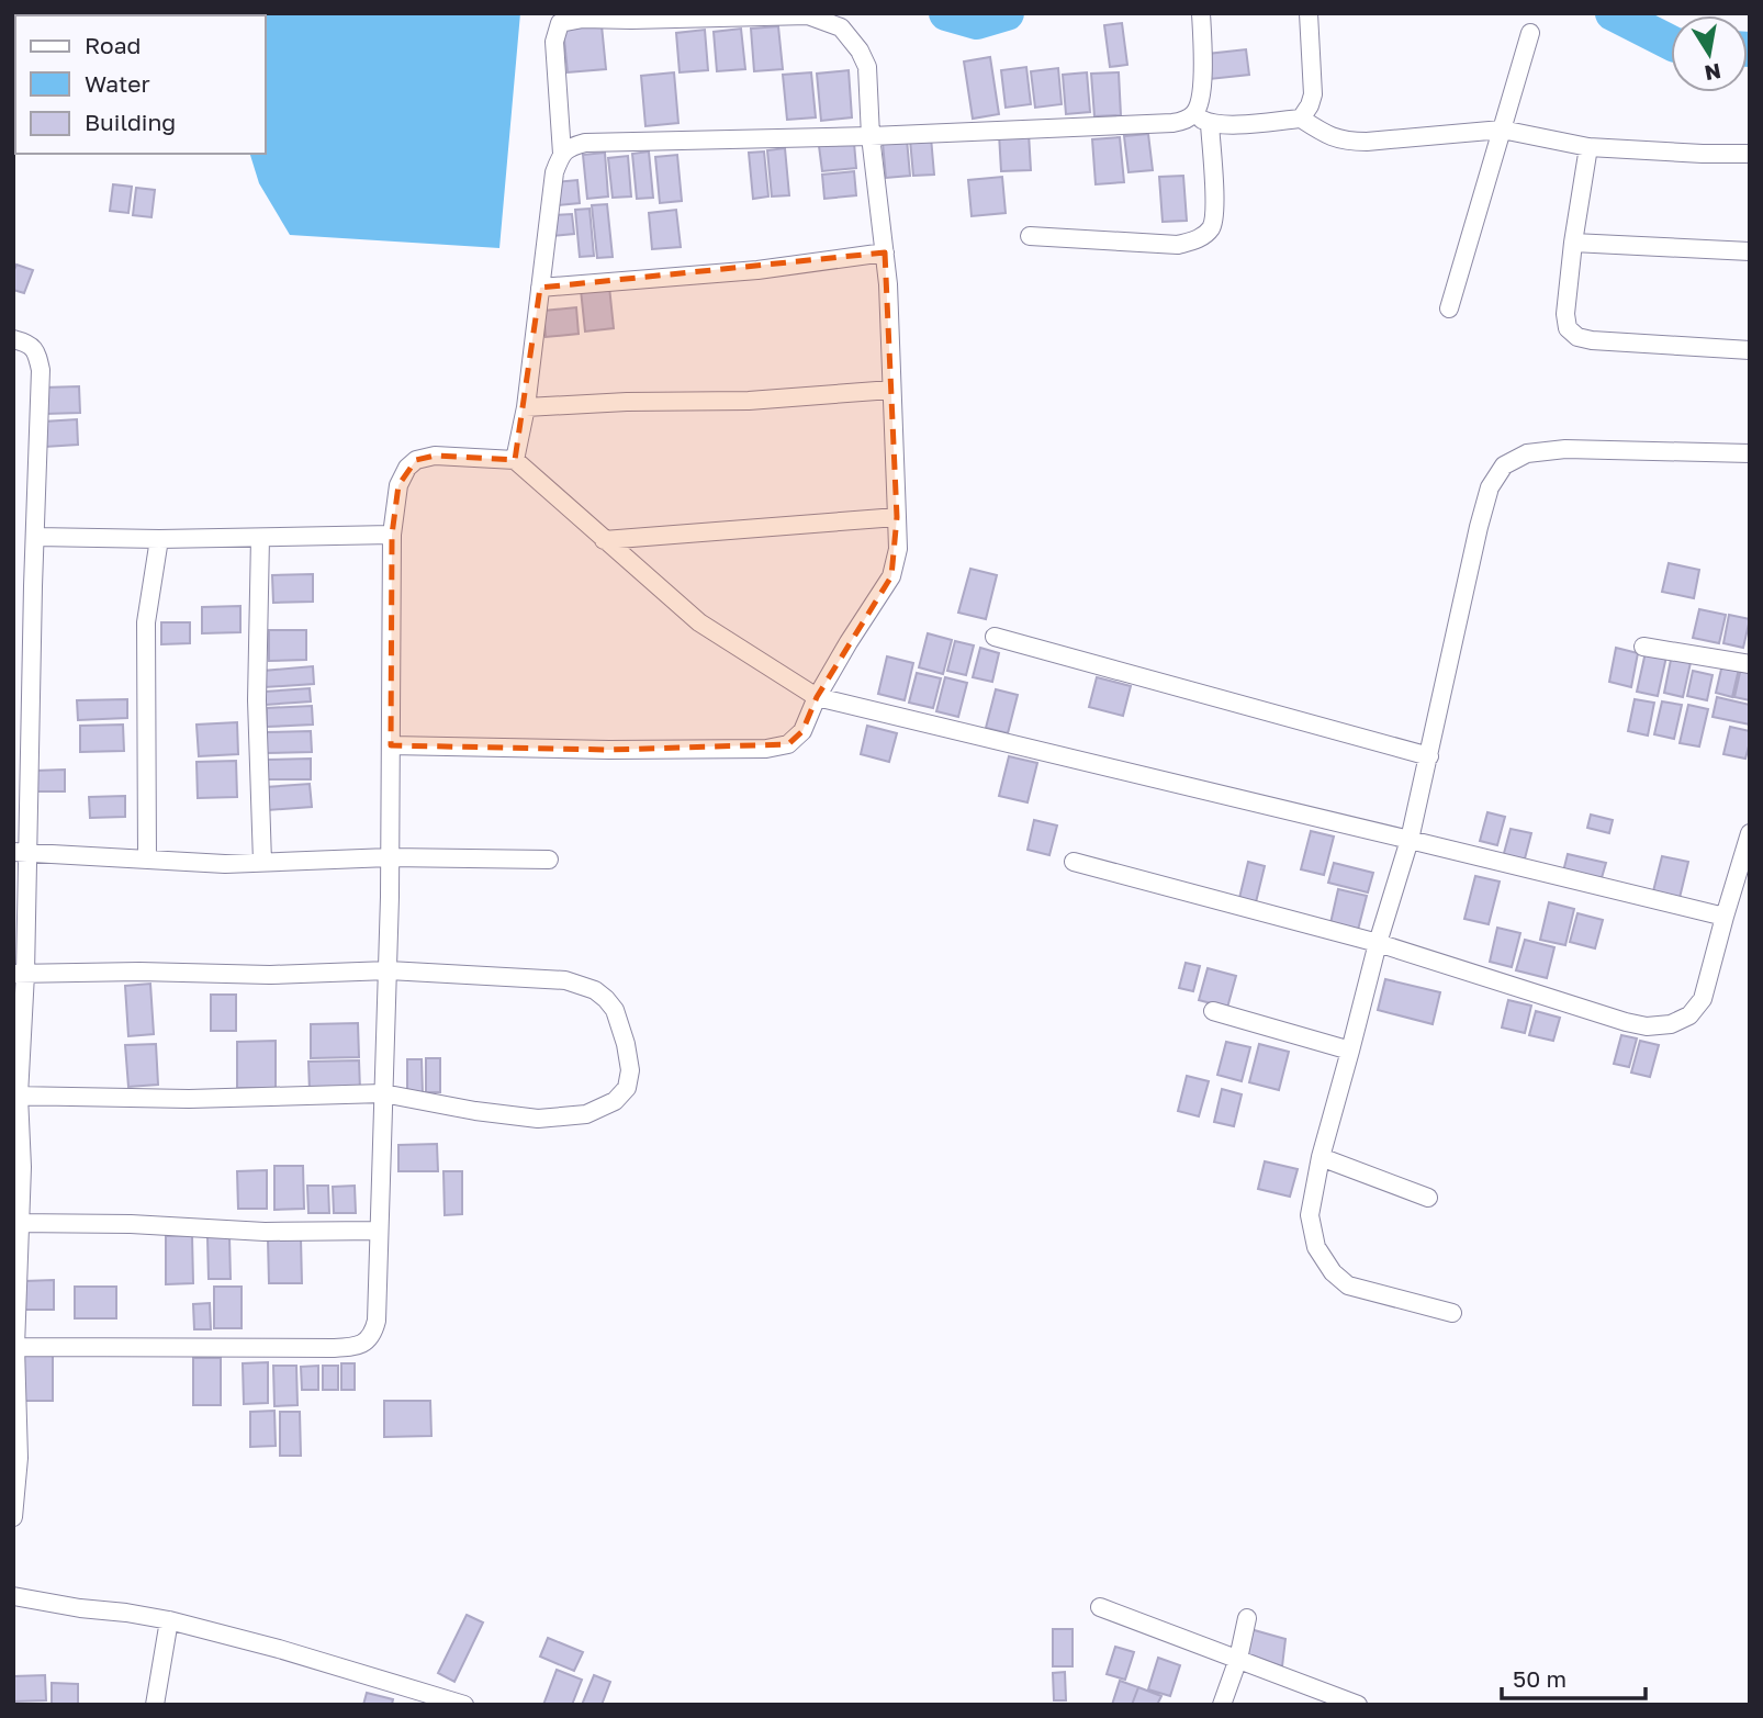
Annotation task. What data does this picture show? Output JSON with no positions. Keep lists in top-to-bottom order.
{
  "legend": ["Road", "Water", "Building"],
  "scale_bar": "50 m",
  "north": "bottom"
}
